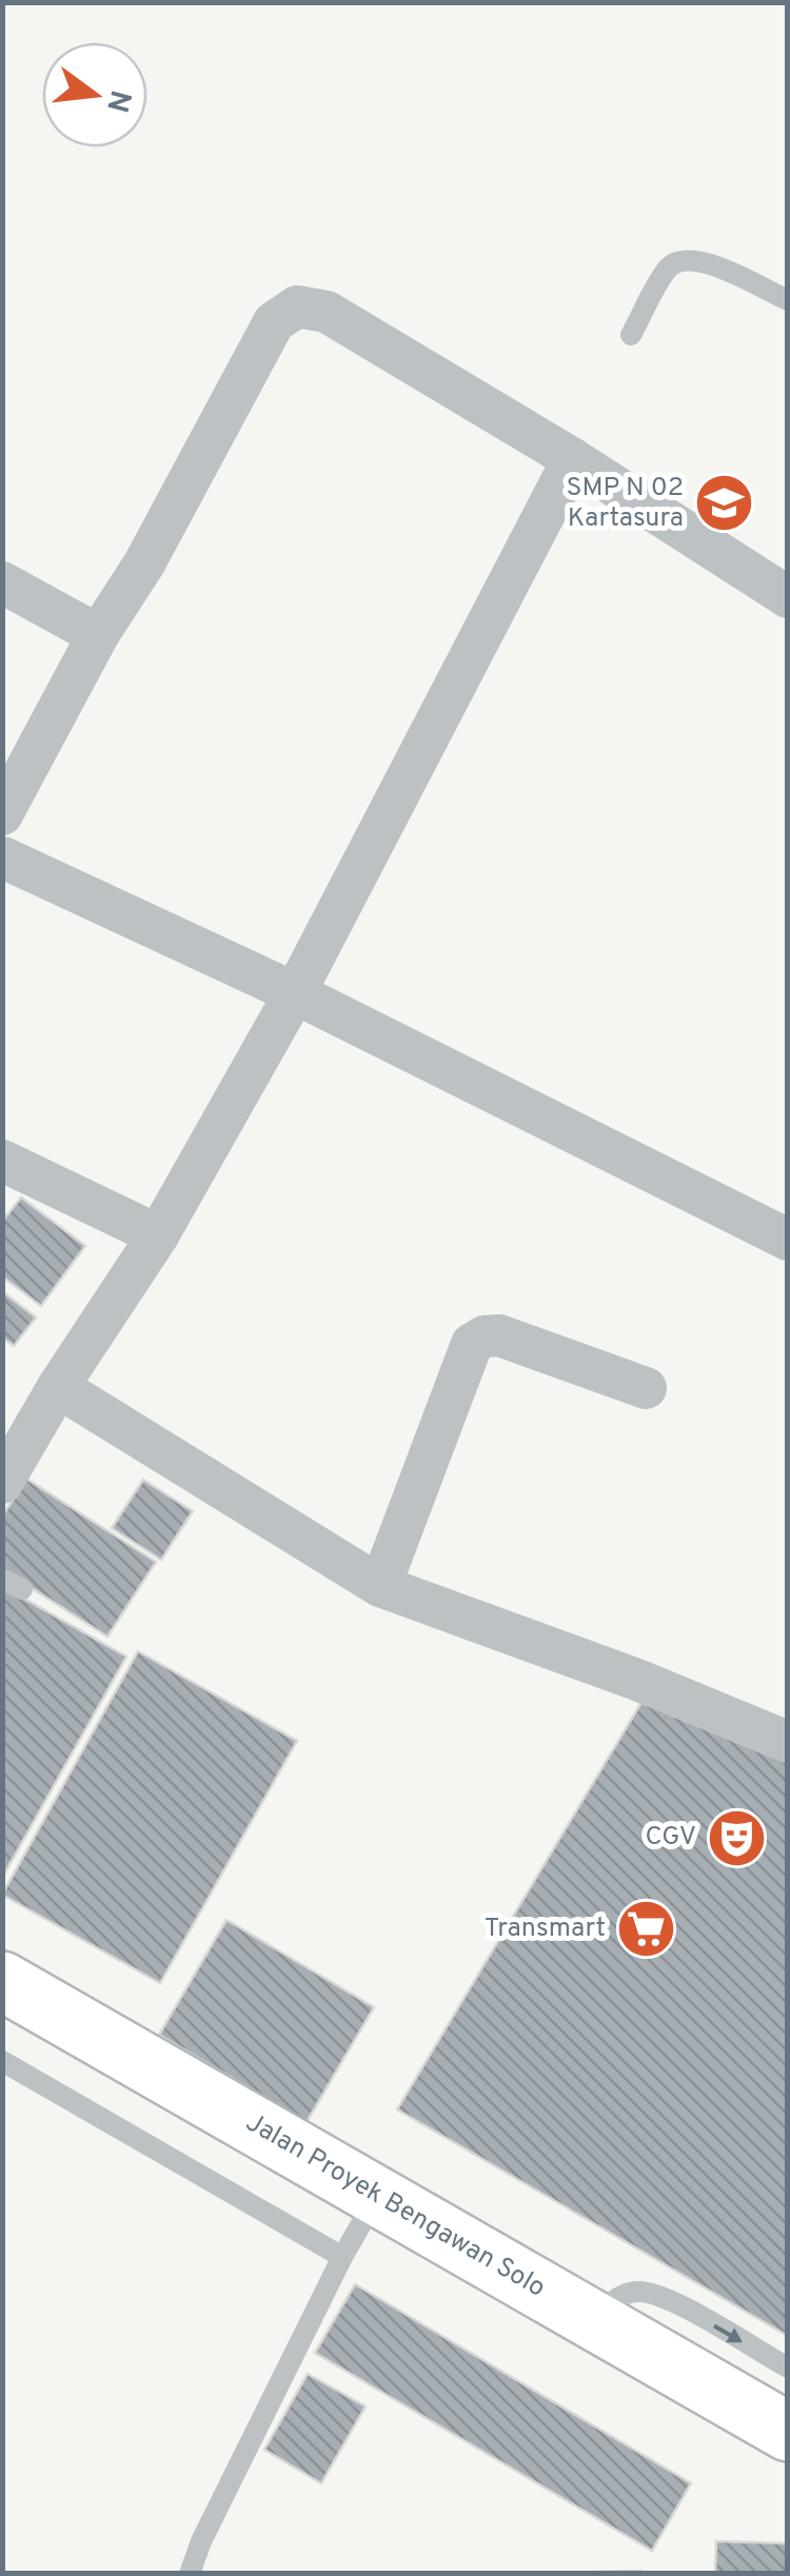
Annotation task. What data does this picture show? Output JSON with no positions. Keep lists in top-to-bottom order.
{
  "streets": {
    "street": ["Jalan Proyek Bengawan Solo"]
  },
  "places": {
    "school or university": ["SMP N 02 Kartasura"],
    "theatre": ["CGV"],
    "supermarket": ["Transmart"]
  },
  "north": "right"
}
